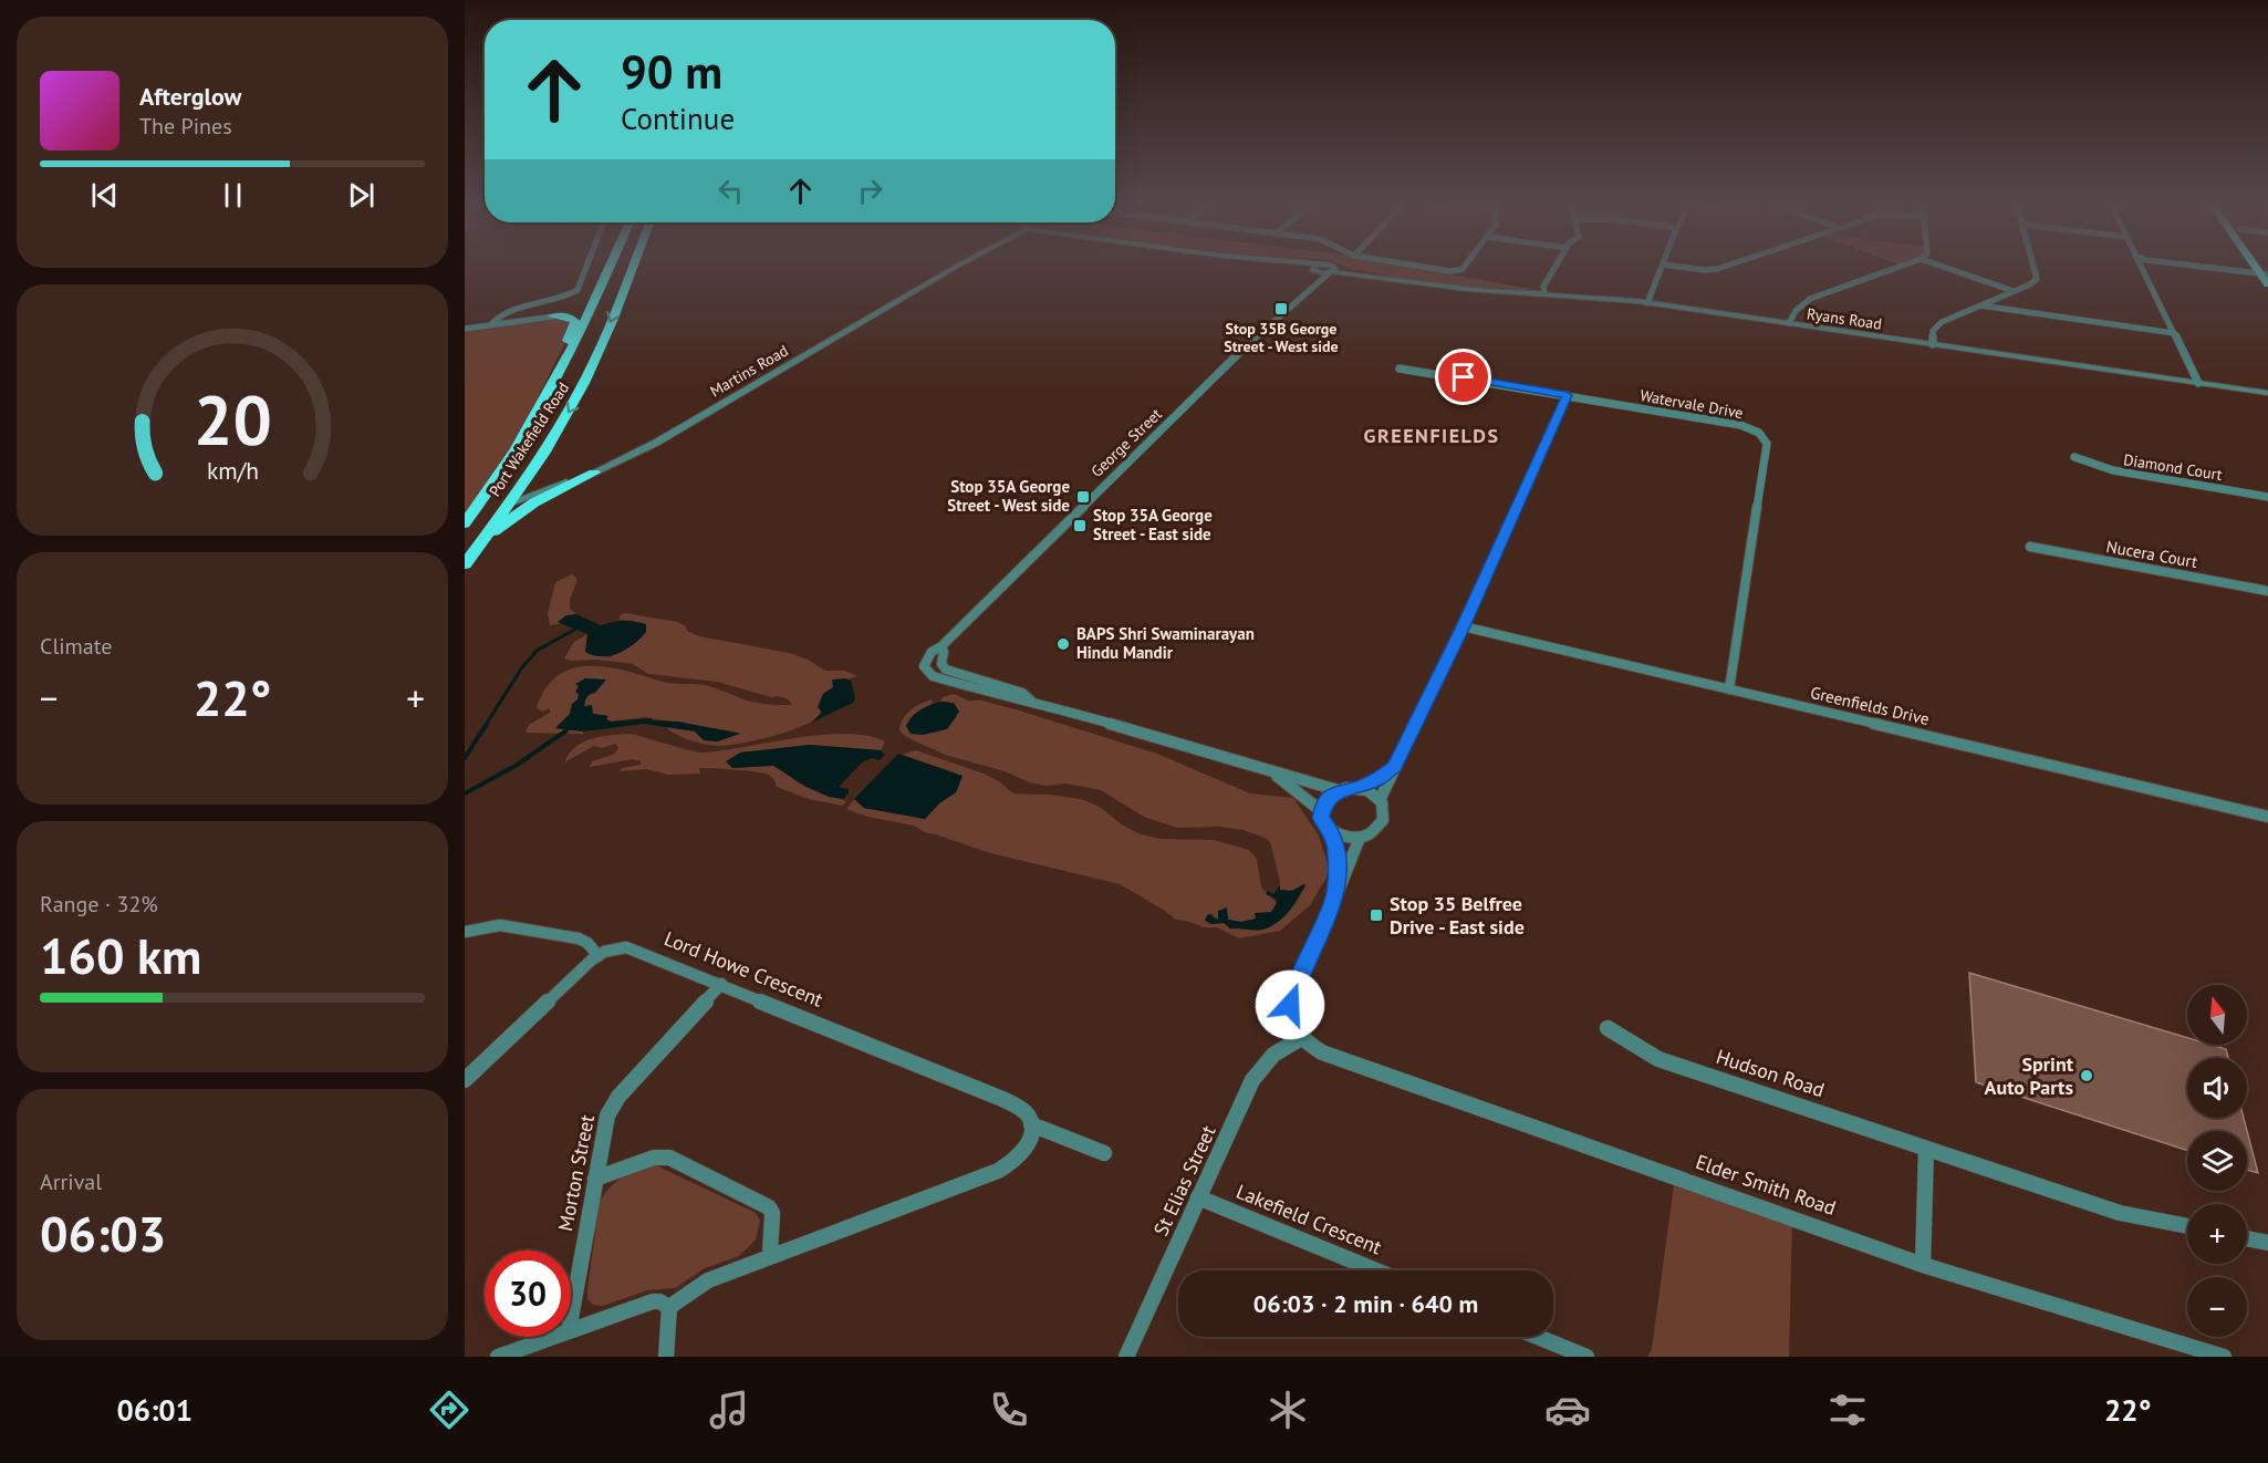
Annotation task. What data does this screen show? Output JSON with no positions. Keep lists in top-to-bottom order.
{
  "streets": {
    "highway": ["Port Wakefield Road"],
    "street": [
      "Ryans Road",
      "Martins Road",
      "Watervale Drive",
      "George Street",
      "Diamond Court",
      "Nucera Court",
      "Greenfields Drive",
      "Lord Howe Crescent",
      "Hudson Road",
      "Morton Street",
      "St Elias Street",
      "Elder Smith Road",
      "Lakefield Crescent"
    ]
  },
  "crossings": [
    ["Ryans Road", "George Street"],
    ["Martins Road", "Port Wakefield Road"],
    ["Watervale Drive", "Greenfields Drive"],
    ["Lord Howe Crescent", "Morton Street"],
    ["St Elias Street", "Elder Smith Road"],
    ["St Elias Street", "Lakefield Crescent"]
  ],
  "districts": ["GREENFIELDS"],
  "places": {
    "transit": [
      "Stop 35B George Street - West side",
      "Stop 35A George Street - West side",
      "Stop 35A George Street - East side",
      "Stop 35 Belfree Drive - East side"
    ],
    "other": ["BAPS Shri Swaminarayan Hindu Mandir", "Sprint Auto Parts"]
  },
  "north": "top",
  "page": {
    "turn": ["90 m", "Continue"],
    "song": ["Afterglow", "The Pines"],
    "tile": [
      "Climate",
      ["Range · 32%", "160 km"],
      ["Arrival", "06:03"]
    ],
    "heat": ["−", "22°", "+"],
    "map_buttons": ["+", "−"],
    "limit": "30",
    "trip": "06:03 · 2 min · 640 m",
    "tabs": ["06:01", "22°"],
    "gauge": ["20", "km/h"]
  }
}
